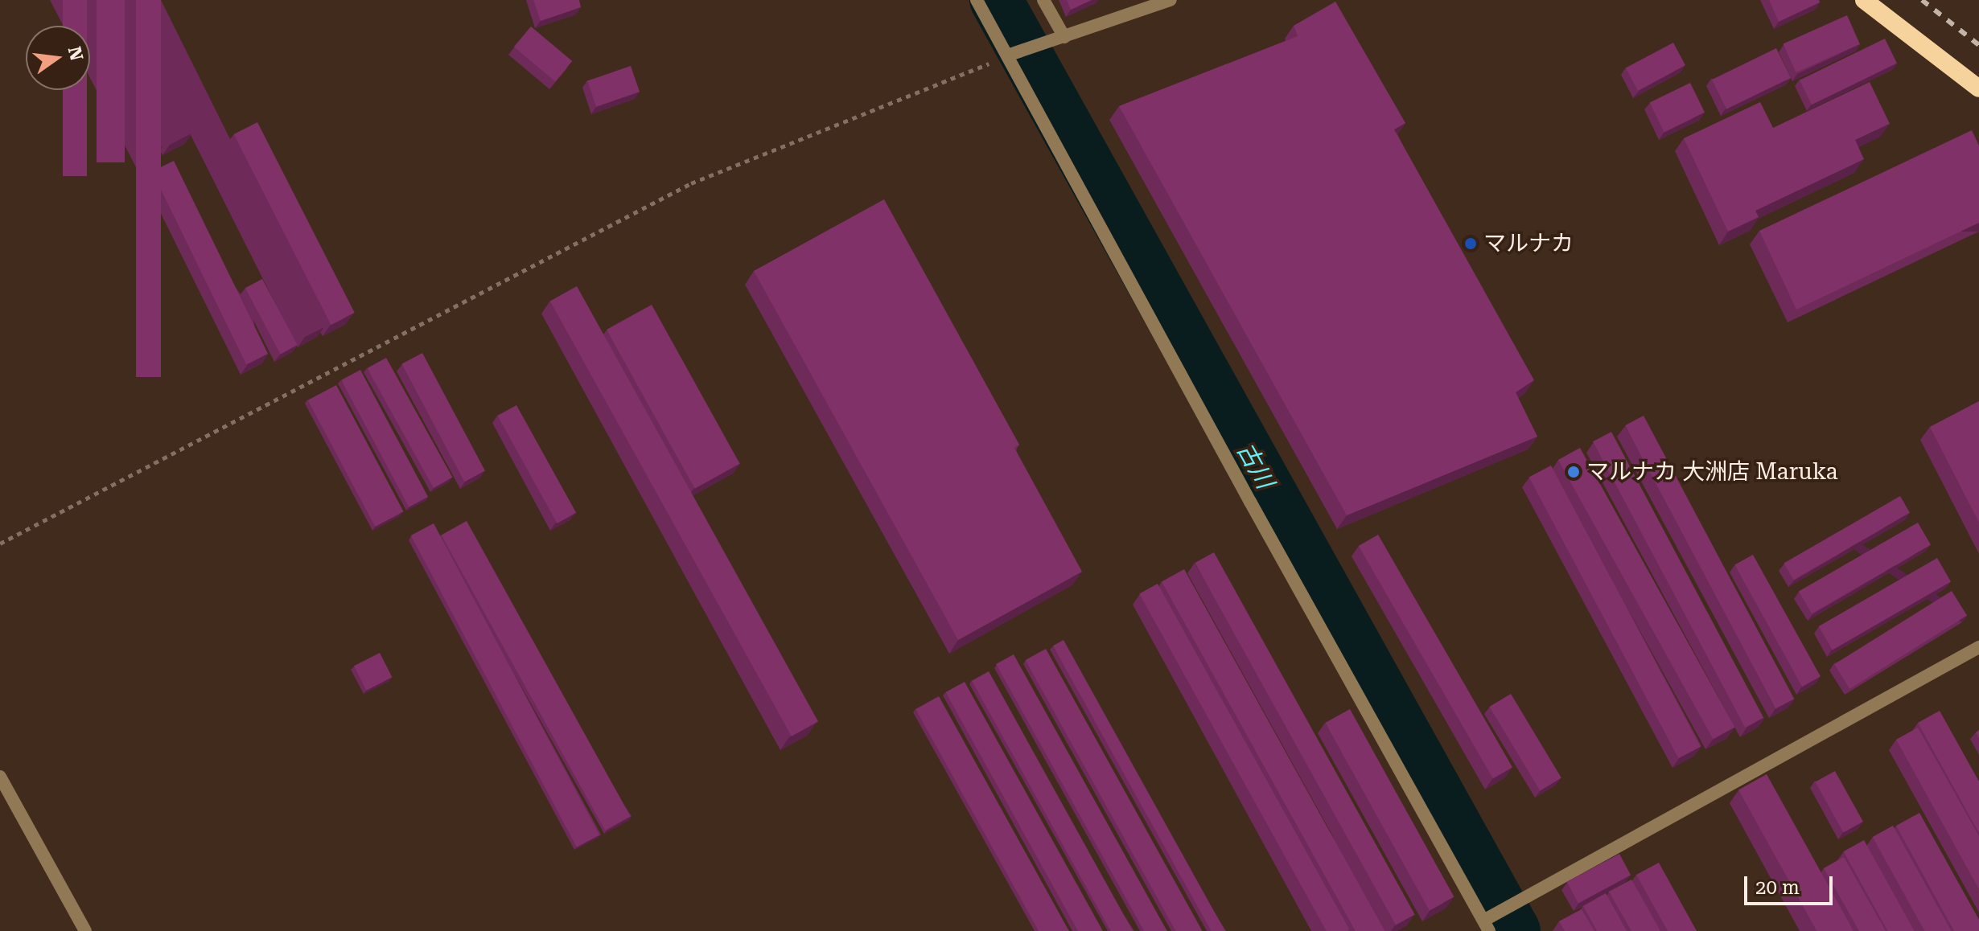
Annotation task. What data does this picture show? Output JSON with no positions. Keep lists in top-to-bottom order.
{
  "water": ["古川"],
  "places": ["マルナカ", "マルナカ 大洲店 Maruka"],
  "scale_bar": "20 m",
  "north": "right"
}
